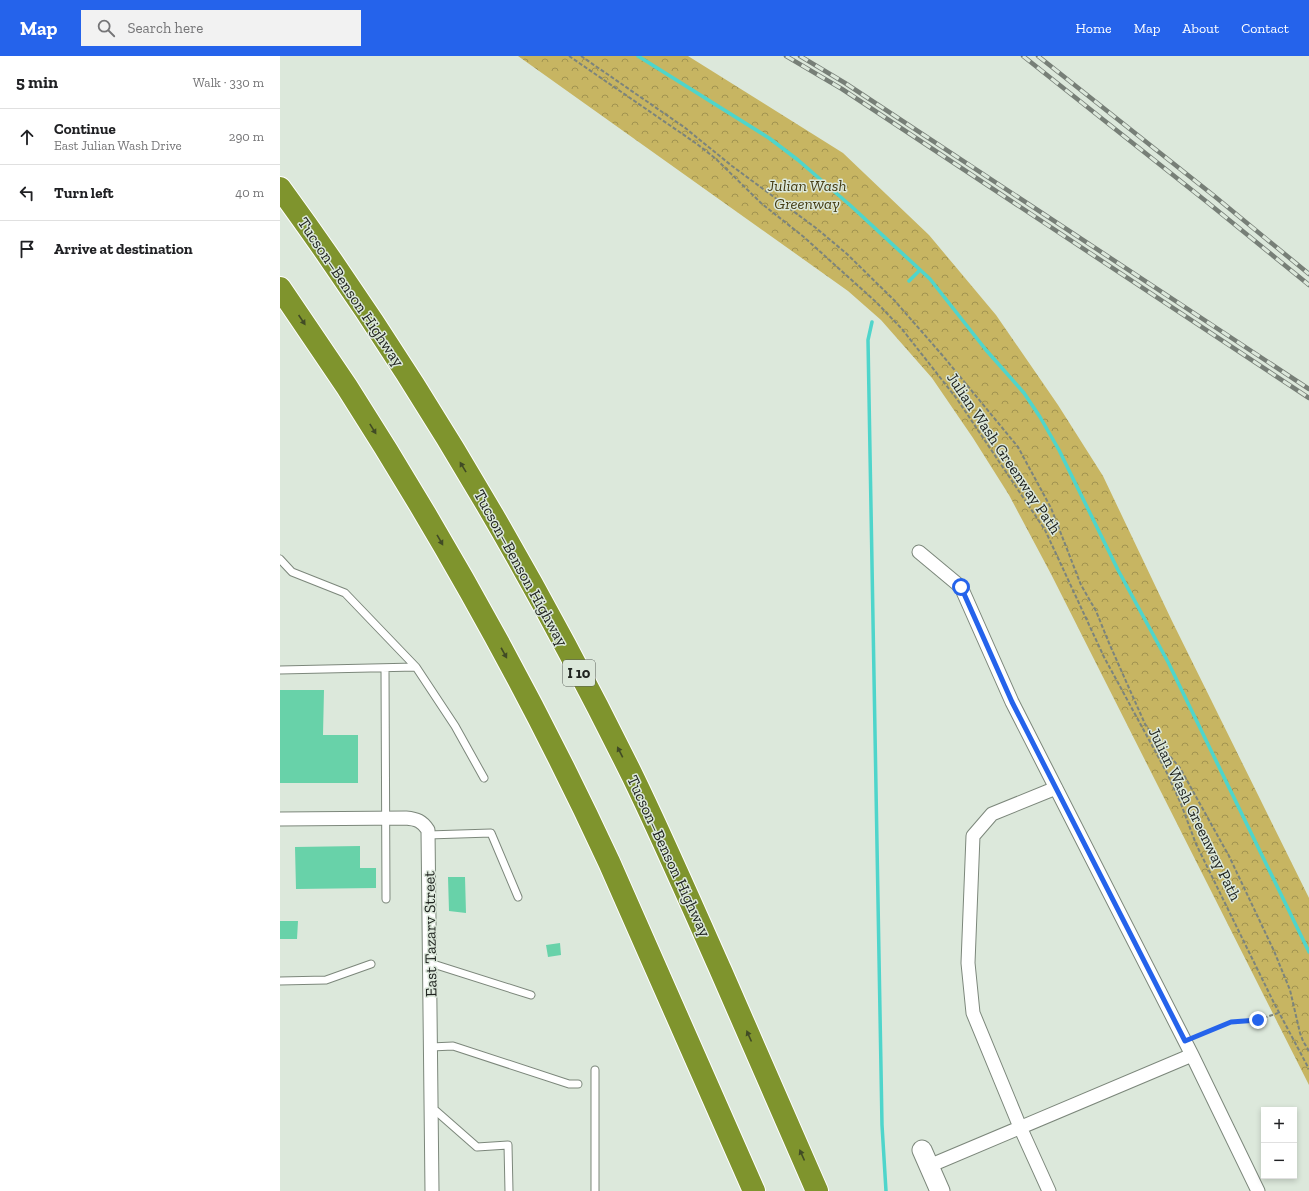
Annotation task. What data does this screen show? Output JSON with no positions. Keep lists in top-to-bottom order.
{
  "streets": {
    "highway": ["Tucson–Benson Highway", "I 10"],
    "street": ["East Tazarv Street"],
    "path": ["Julian Wash Greenway Path"]
  },
  "parks": ["Julian Wash Greenway"],
  "page": {
    "header": "Map",
    "search": "Search here",
    "nav": [
      "Home",
      "Map",
      "About",
      "Contact"
    ],
    "heading": ["5 min", "Walk · 330 m"],
    "list": [
      ["Continue", "East Julian Wash Drive", "290 m"],
      ["Turn left", "40 m"],
      "Arrive at destination"
    ],
    "map_buttons": ["+", "−"]
  }
}
